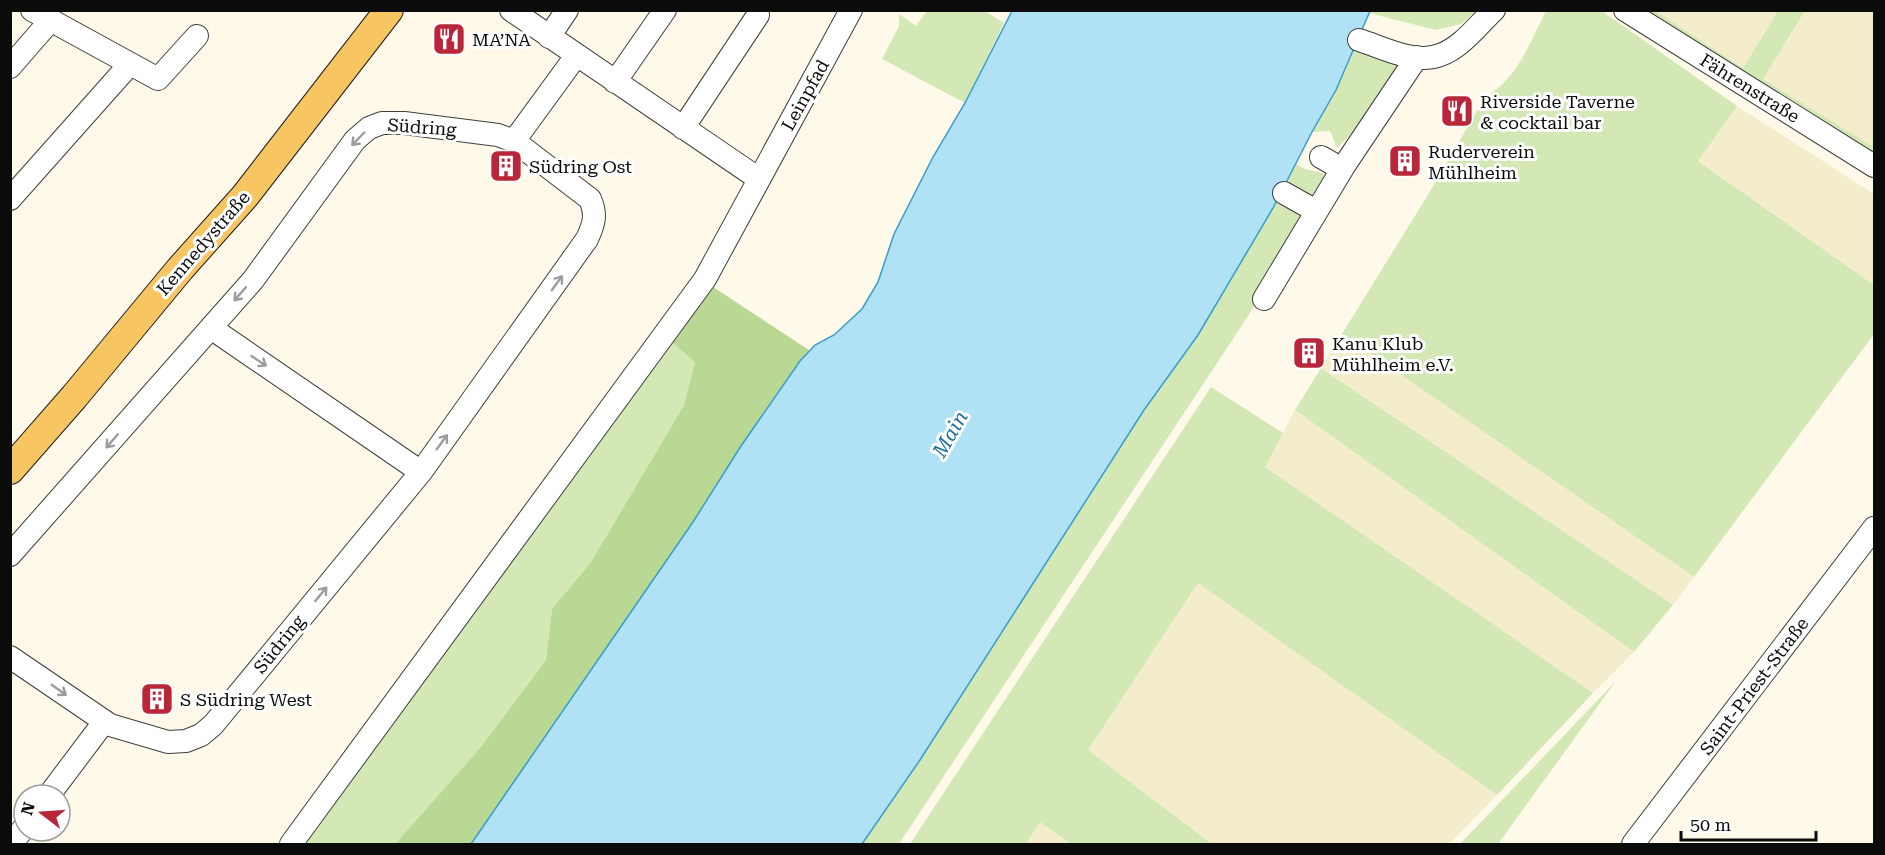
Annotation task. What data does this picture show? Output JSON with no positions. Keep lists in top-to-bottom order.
{
  "streets": {
    "main road": ["Kennedystraße"],
    "street": [
      "Fährenstraße",
      "Leinpfad",
      "Südring",
      "Saint-Priest-Straße"
    ]
  },
  "water": ["Main"],
  "places": {
    "restaurant": ["MA’NA", "Riverside Taverne & cocktail bar"],
    "building": [
      "Ruderverein Mühlheim",
      "Südring Ost",
      "Kanu Klub Mühlheim e.V.",
      "S Südring West"
    ]
  },
  "scale_bar": "50 m",
  "north": "left"
}
